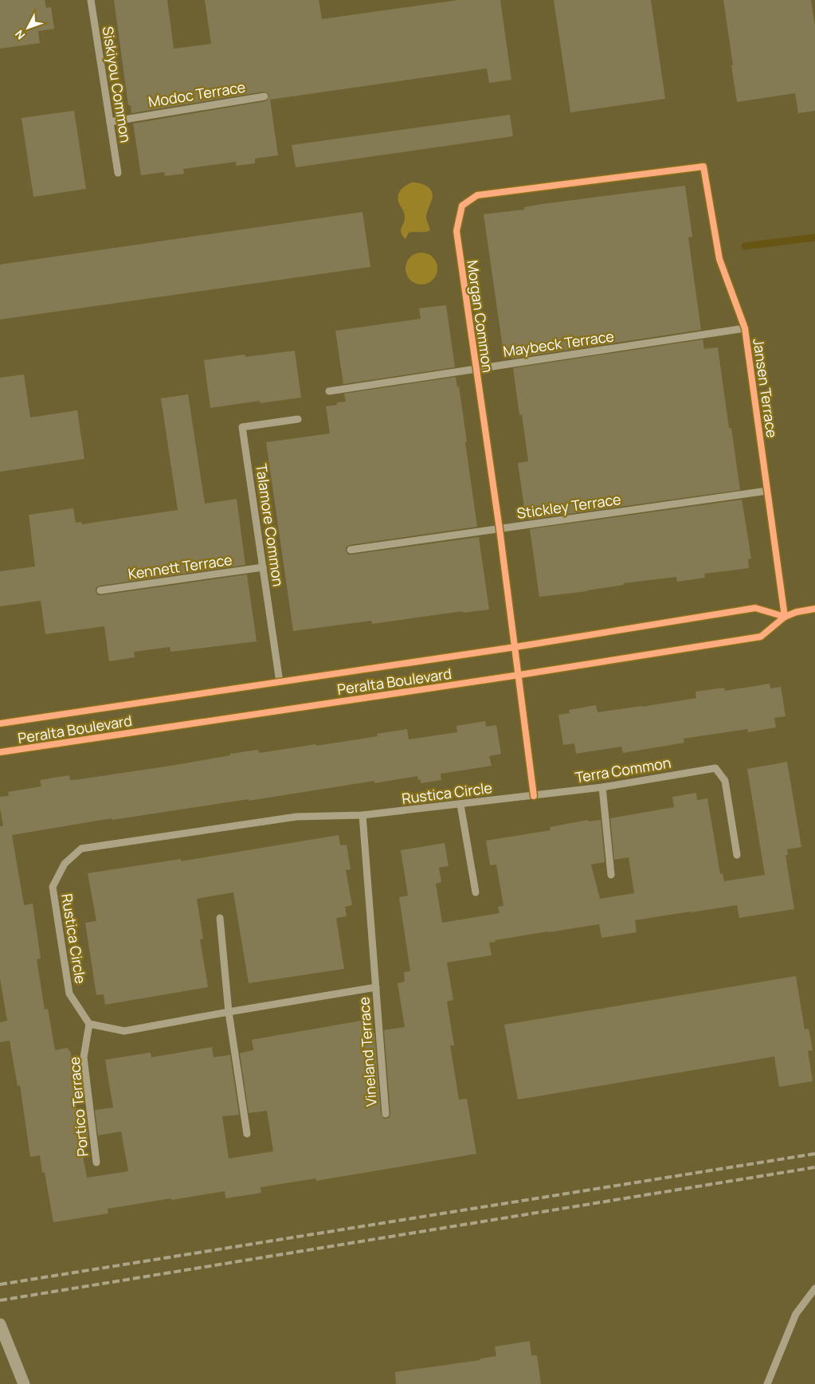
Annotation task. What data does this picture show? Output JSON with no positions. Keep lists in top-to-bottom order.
{
  "streets": {
    "street": [
      "Siskiyou Common",
      "Modoc Terrace",
      "Morgan Common",
      "Maybeck Terrace",
      "Jansen Terrace",
      "Stickley Terrace",
      "Talamore Common",
      "Kennett Terrace",
      "Peralta Boulevard",
      "Terra Common",
      "Rustica Circle",
      "Vineland Terrace",
      "Portico Terrace"
    ]
  },
  "crossings": [
    ["Siskiyou Common", "Modoc Terrace"],
    ["Morgan Common", "Maybeck Terrace"],
    ["Morgan Common", "Jansen Terrace"],
    ["Morgan Common", "Stickley Terrace"],
    ["Morgan Common", "Peralta Boulevard"],
    ["Morgan Common", "Terra Common"],
    ["Morgan Common", "Rustica Circle"],
    ["Maybeck Terrace", "Jansen Terrace"],
    ["Jansen Terrace", "Stickley Terrace"],
    ["Jansen Terrace", "Peralta Boulevard"],
    ["Talamore Common", "Kennett Terrace"],
    ["Talamore Common", "Peralta Boulevard"],
    ["Terra Common", "Rustica Circle"],
    ["Rustica Circle", "Portico Terrace"]
  ],
  "north": "bottom left"
}
